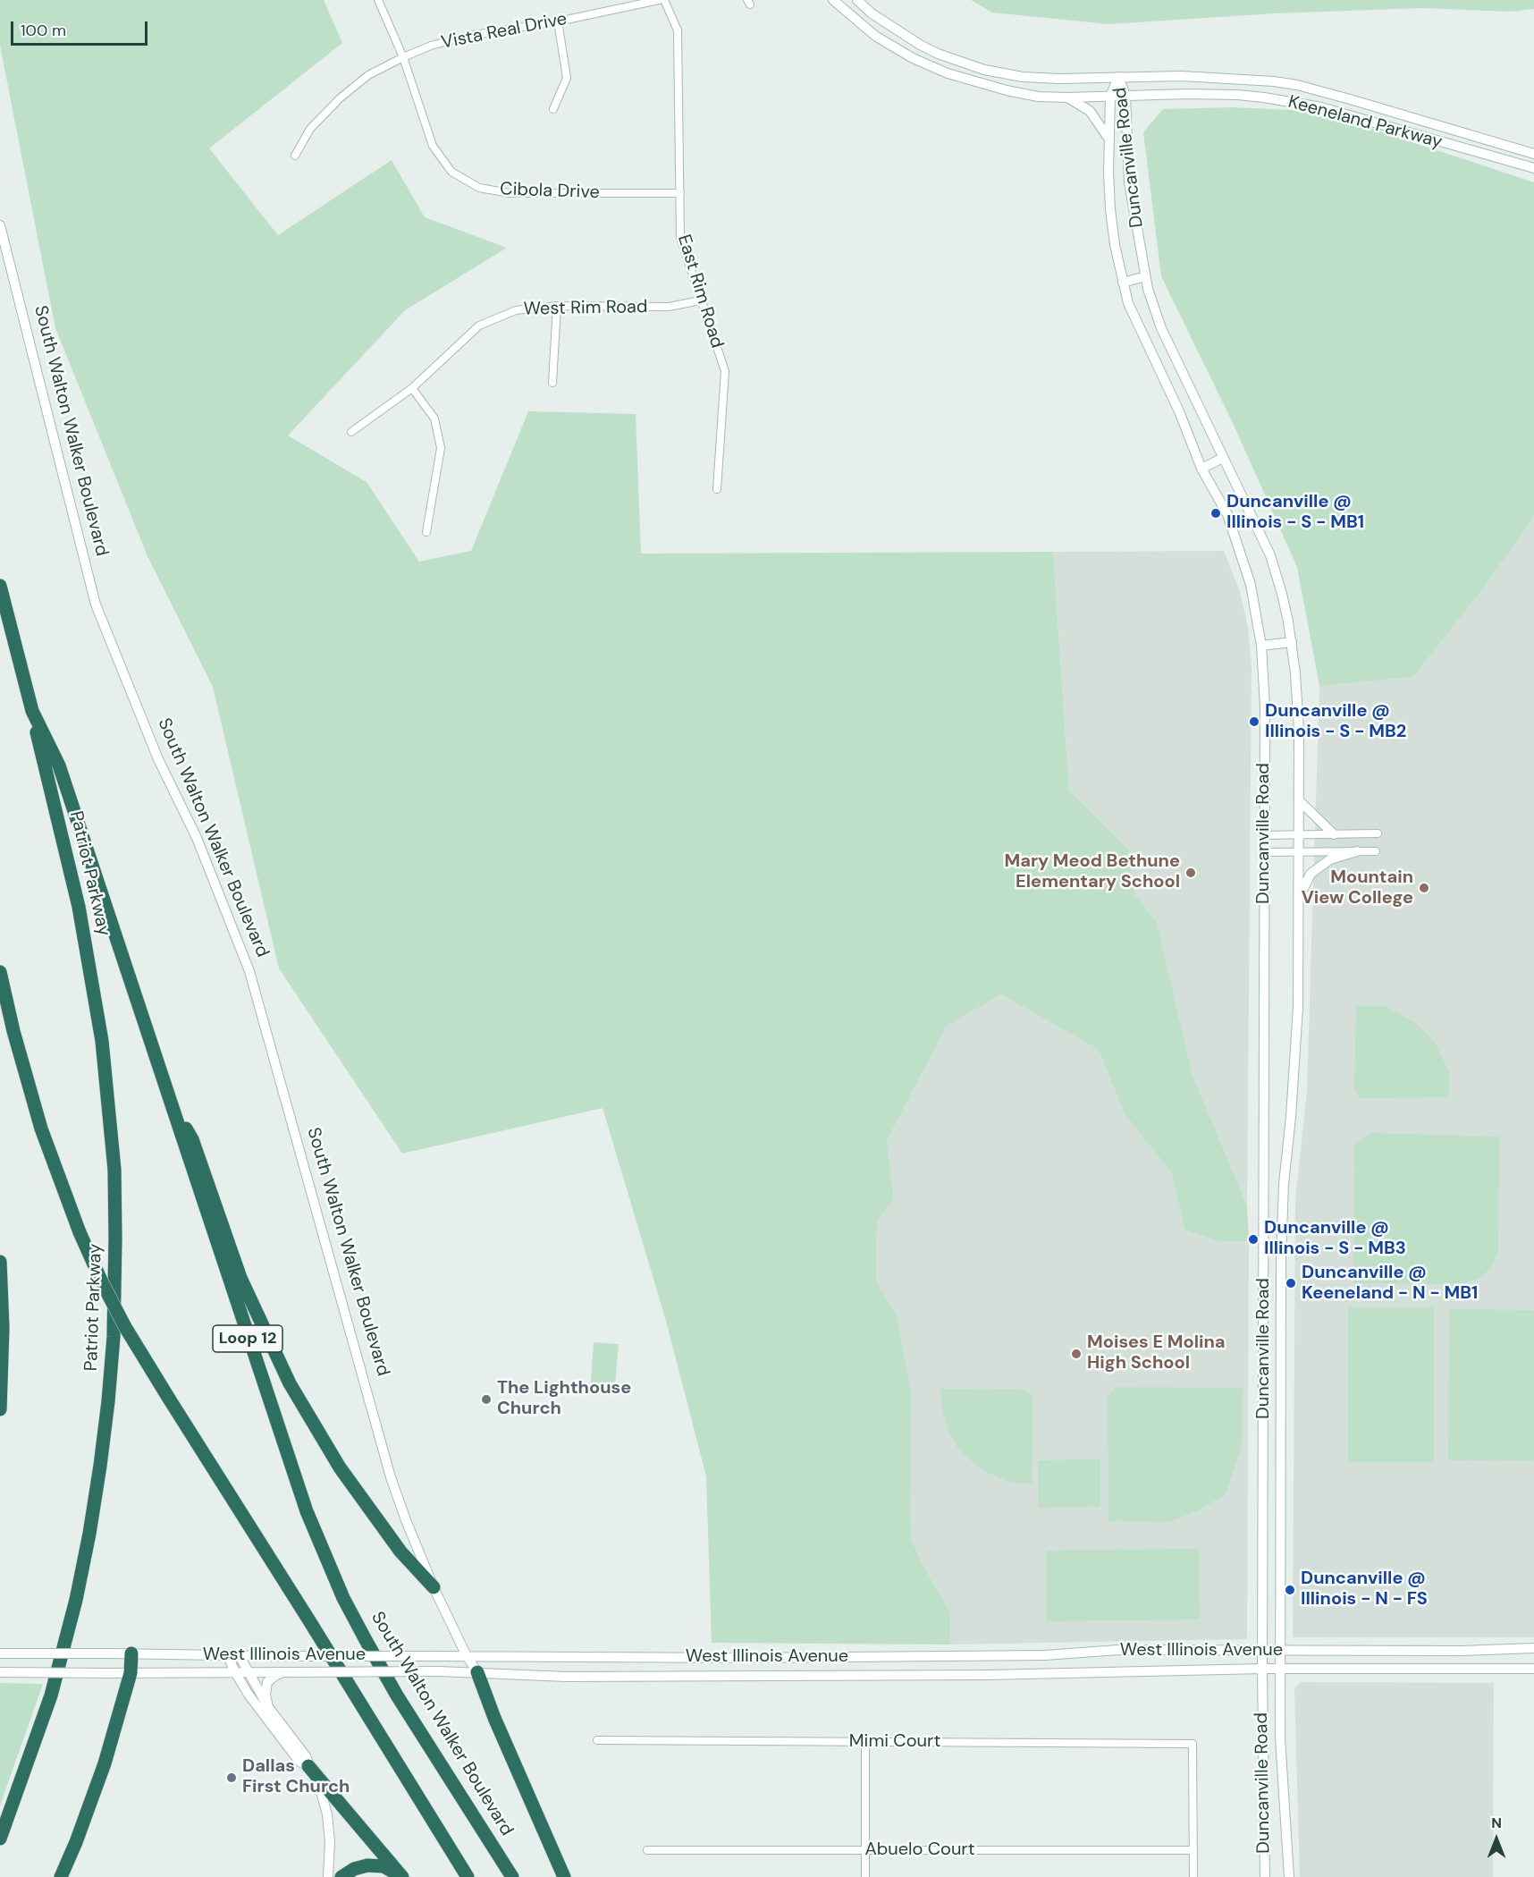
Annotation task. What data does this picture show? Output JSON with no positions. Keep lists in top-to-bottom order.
{
  "streets": {
    "highway": ["South Walton Walker Boulevard", "Patriot Parkway", "Loop 12"],
    "main road": ["Keeneland Parkway", "Duncanville Road", "West Illinois Avenue"],
    "street": [
      "Vista Real Drive",
      "Cibola Drive",
      "East Rim Road",
      "West Rim Road",
      "Mimi Court",
      "Abuelo Court"
    ]
  },
  "crossings": [
    ["Vista Real Drive", "Cibola Drive"],
    ["Keeneland Parkway", "Duncanville Road"],
    ["Duncanville Road", "West Illinois Avenue"],
    ["Cibola Drive", "East Rim Road"],
    ["East Rim Road", "West Rim Road"],
    ["South Walton Walker Boulevard", "Patriot Parkway"],
    ["South Walton Walker Boulevard", "West Illinois Avenue"],
    ["Mimi Court", "Abuelo Court"]
  ],
  "places": [
    "Duncanville @ Illinois - S - MB1",
    "Duncanville @ Illinois - S - MB2",
    "Mary Meod Bethune Elementary School",
    "Mountain View College",
    "Duncanville @ Illinois - S - MB3",
    "Duncanville @ Keeneland - N - MB1",
    "Moises E Molina High School",
    "The Lighthouse Church",
    "Duncanville @ Illinois - N - FS",
    "Dallas First Church"
  ],
  "scale_bar": "100 m",
  "north": "top"
}
